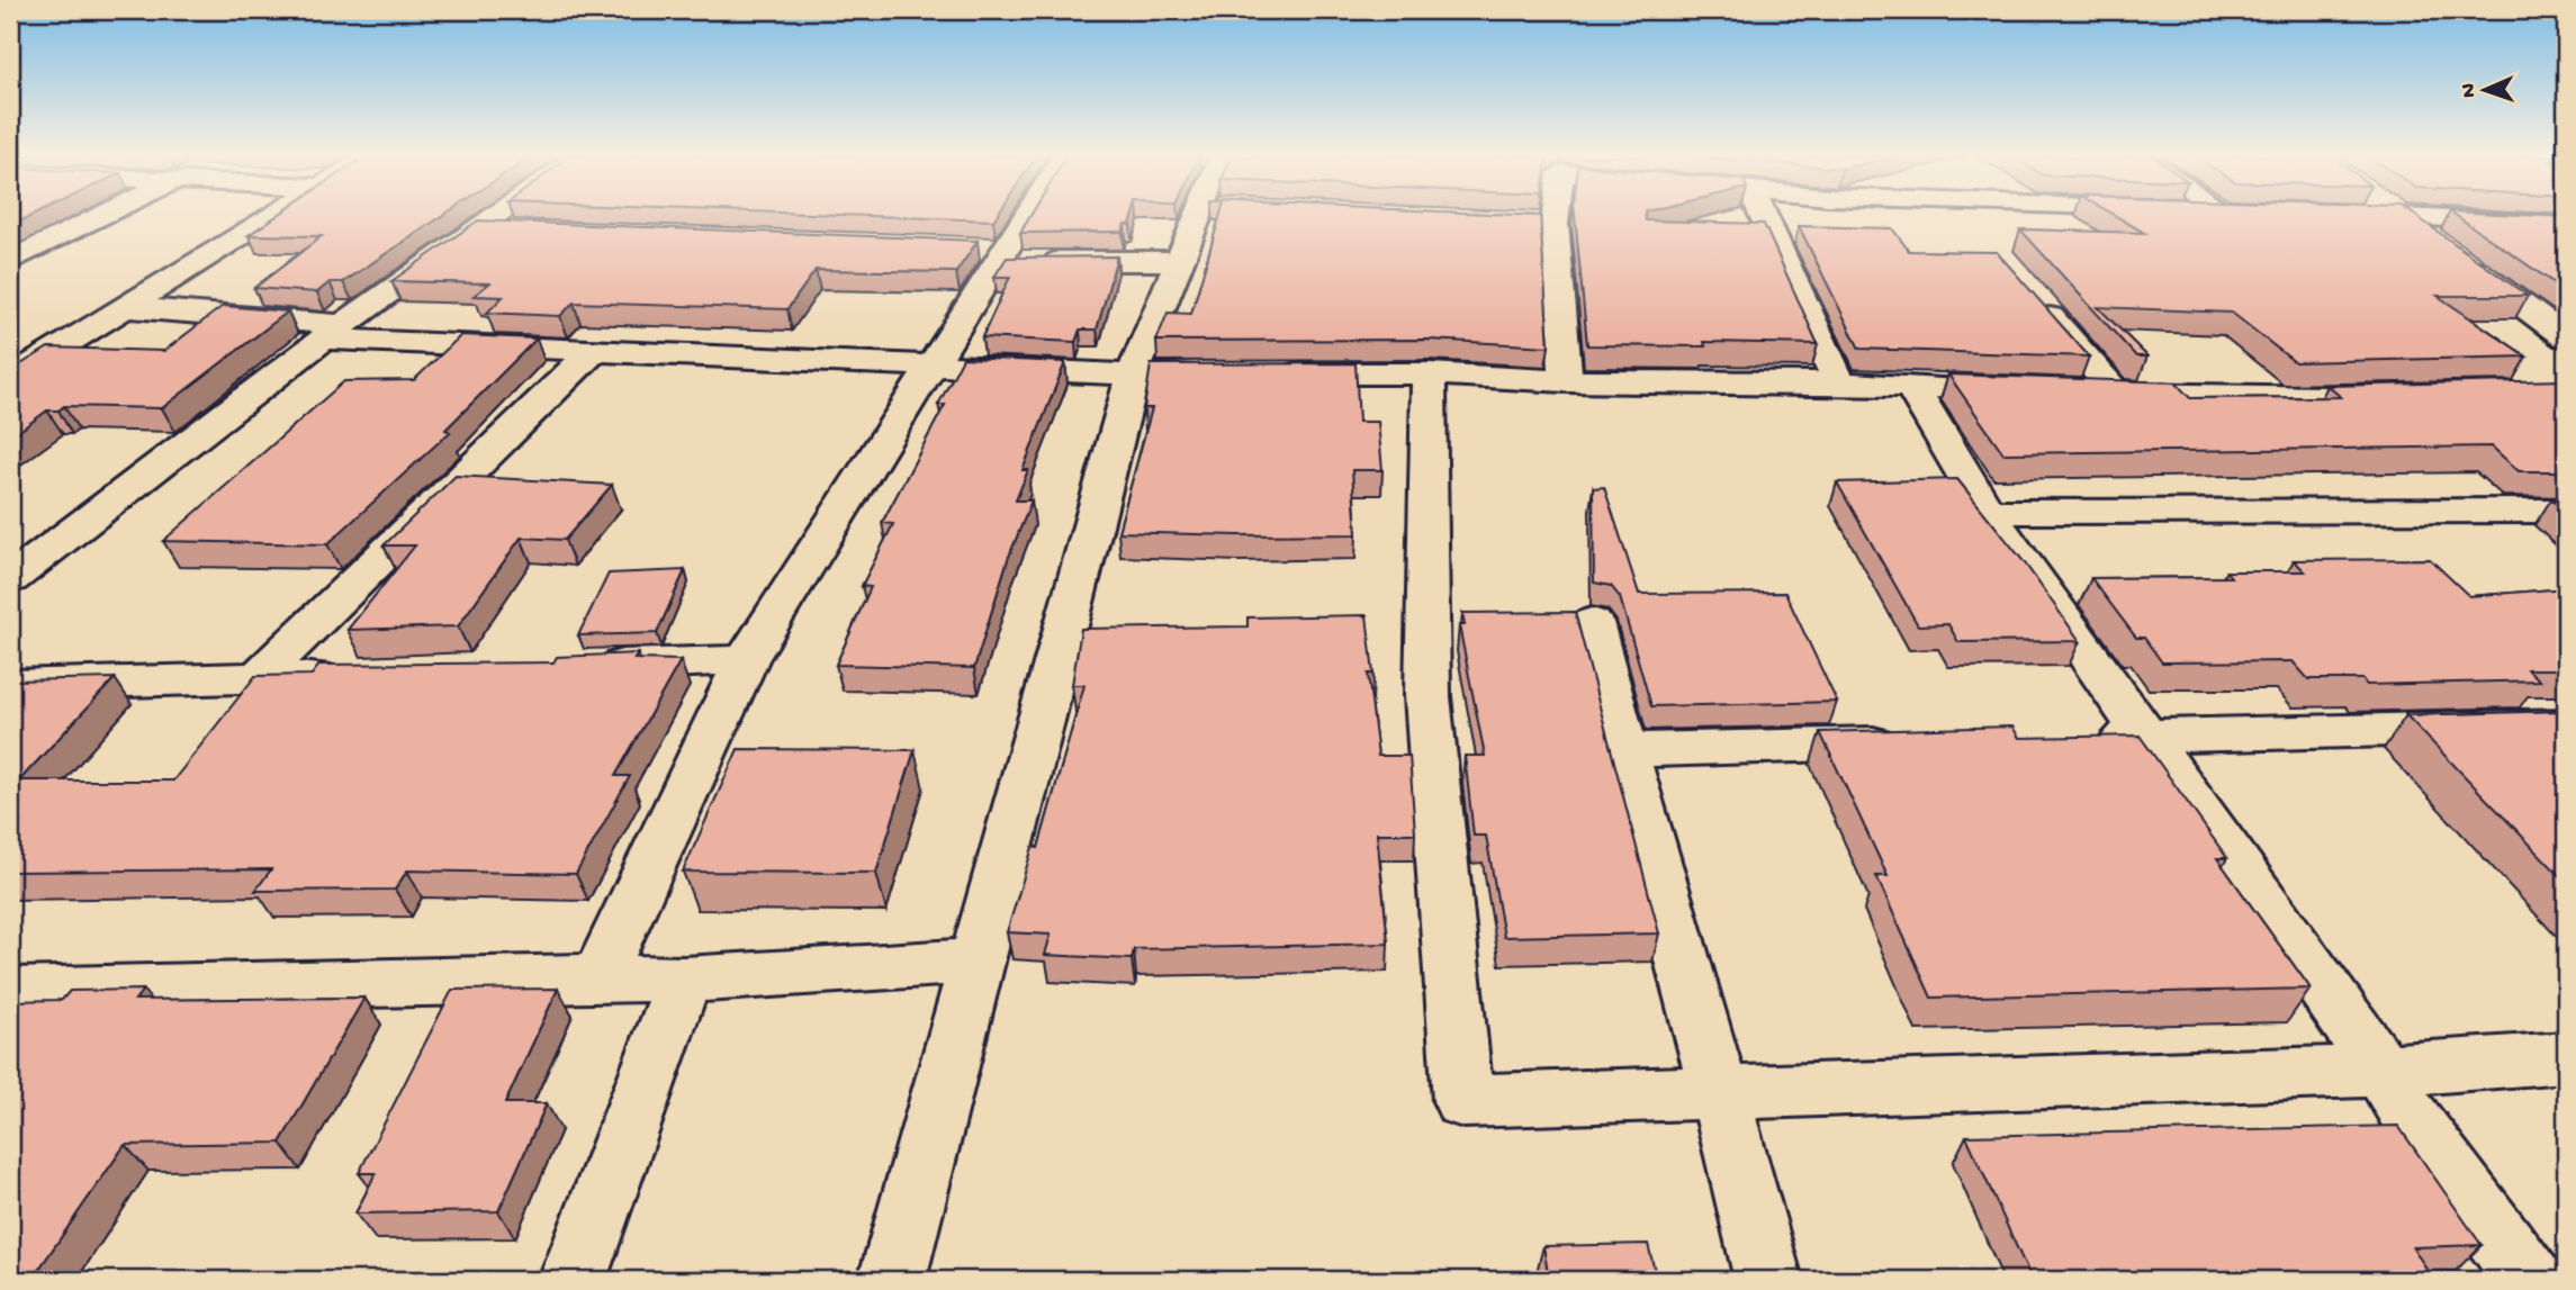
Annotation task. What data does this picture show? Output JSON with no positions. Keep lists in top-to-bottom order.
{
  "north": "left"
}
